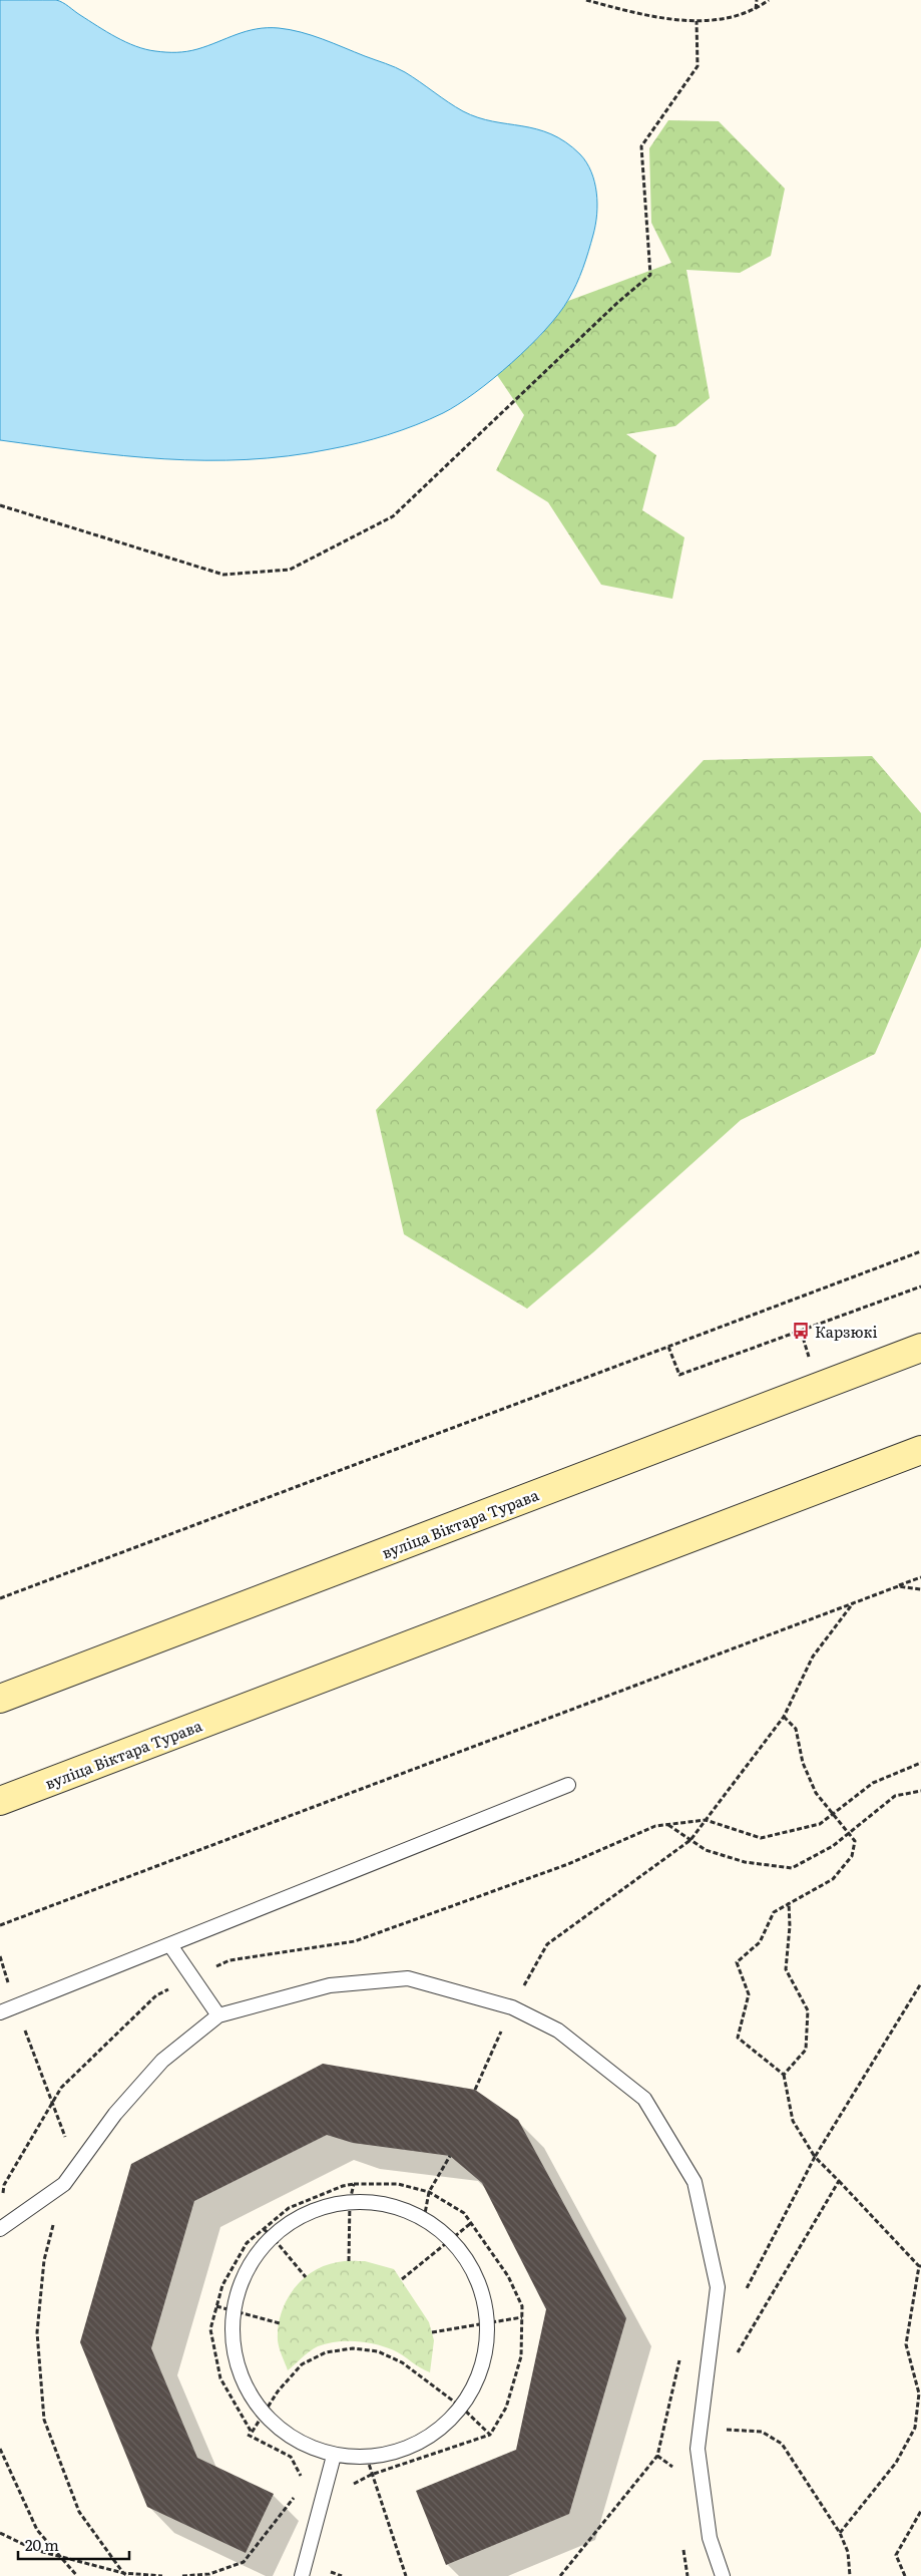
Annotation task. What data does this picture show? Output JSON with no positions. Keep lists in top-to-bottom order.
{
  "streets": {
    "main road": ["вуліца Віктара Турава"]
  },
  "places": {
    "bus stop": ["Карзюкі"]
  },
  "scale_bar": "20 m"
}
